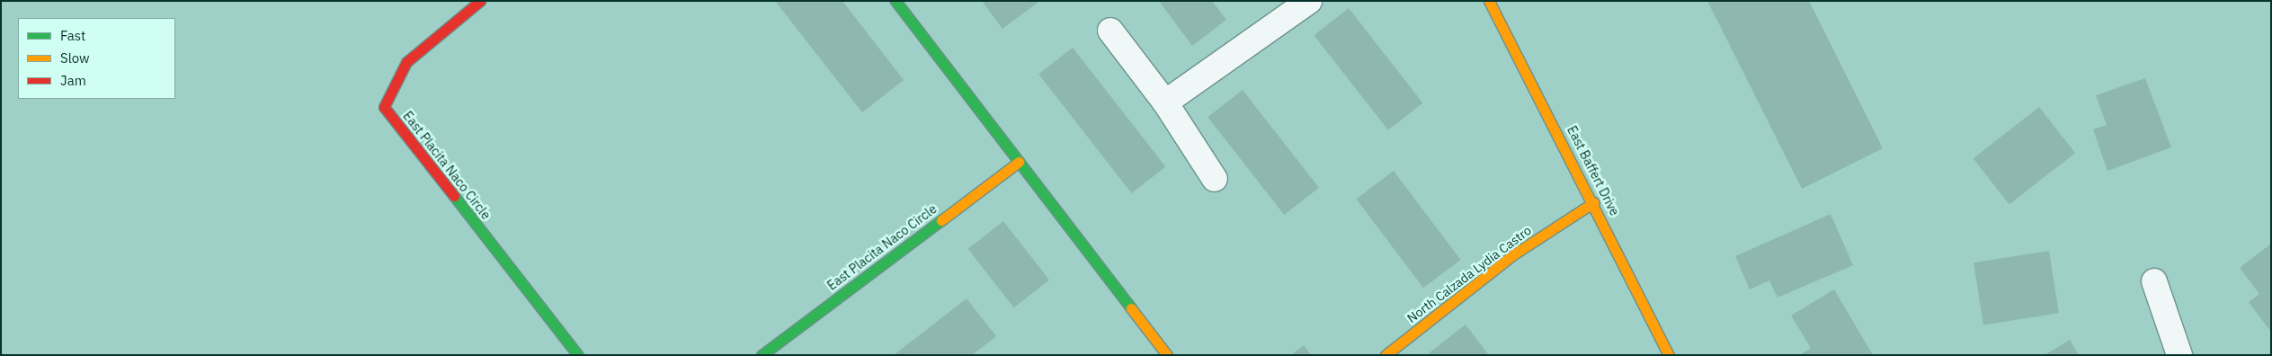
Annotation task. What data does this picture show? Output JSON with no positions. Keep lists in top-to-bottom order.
{
  "streets": {
    "street": ["East Placita Naco Circle", "East Baffert Drive", "North Calzada Lydia Castro"]
  },
  "crossings": [
    ["East Baffert Drive", "North Calzada Lydia Castro"]
  ],
  "legend": ["Fast", "Slow", "Jam"]
}
